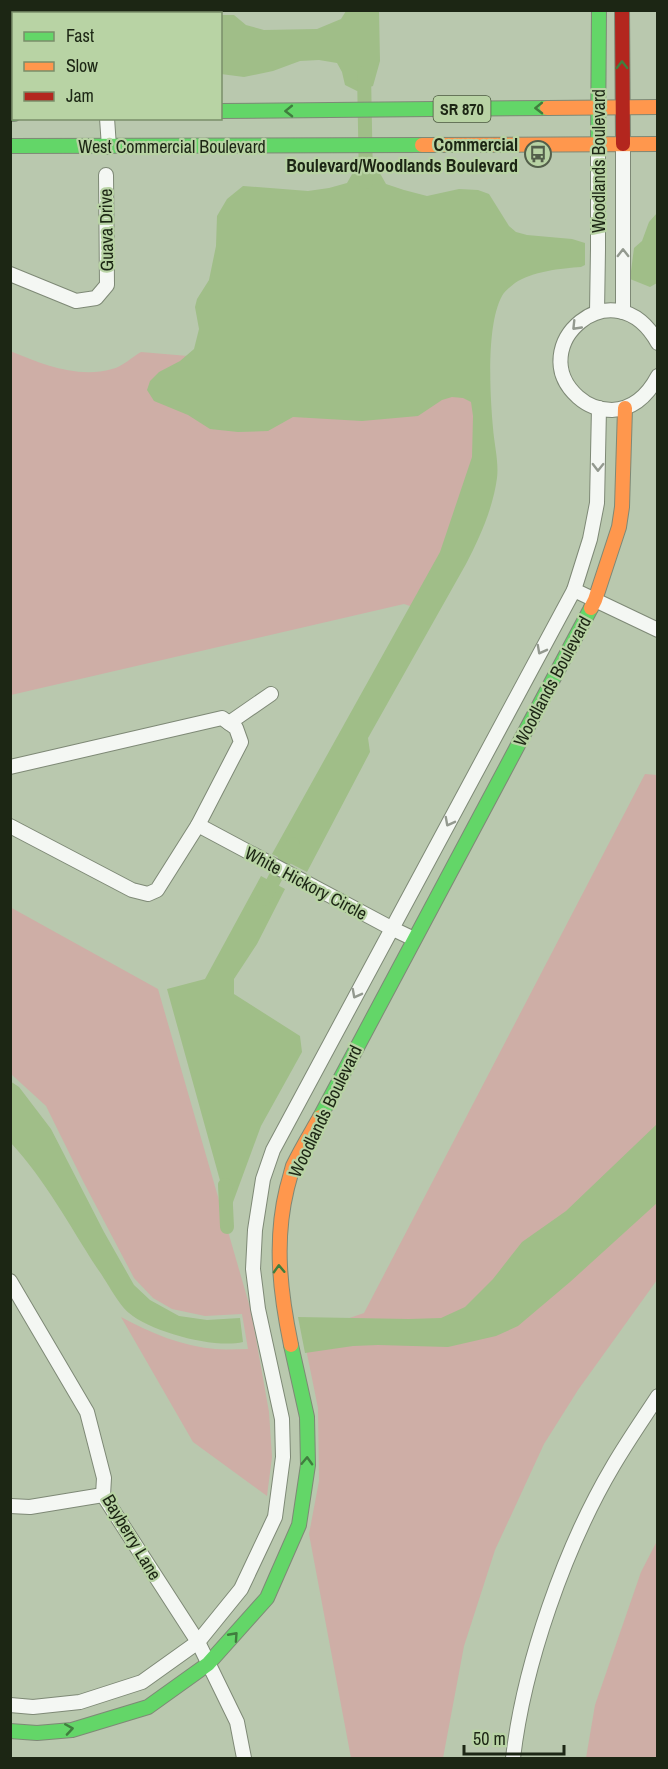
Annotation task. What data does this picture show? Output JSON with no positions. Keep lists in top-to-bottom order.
{
  "streets": {
    "main road": ["SR 870", "West Commercial Boulevard", "Woodlands Boulevard"],
    "street": ["Guava Drive", "White Hickory Circle", "Bayberry Lane"]
  },
  "crossings": [
    ["West Commercial Boulevard", "Woodlands Boulevard"],
    ["Woodlands Boulevard", "White Hickory Circle"],
    ["Woodlands Boulevard", "Bayberry Lane"]
  ],
  "places": {
    "bus stop": ["Commercial Boulevard/Woodlands Boulevard"]
  },
  "legend": ["Fast", "Slow", "Jam"],
  "scale_bar": "50 m"
}
